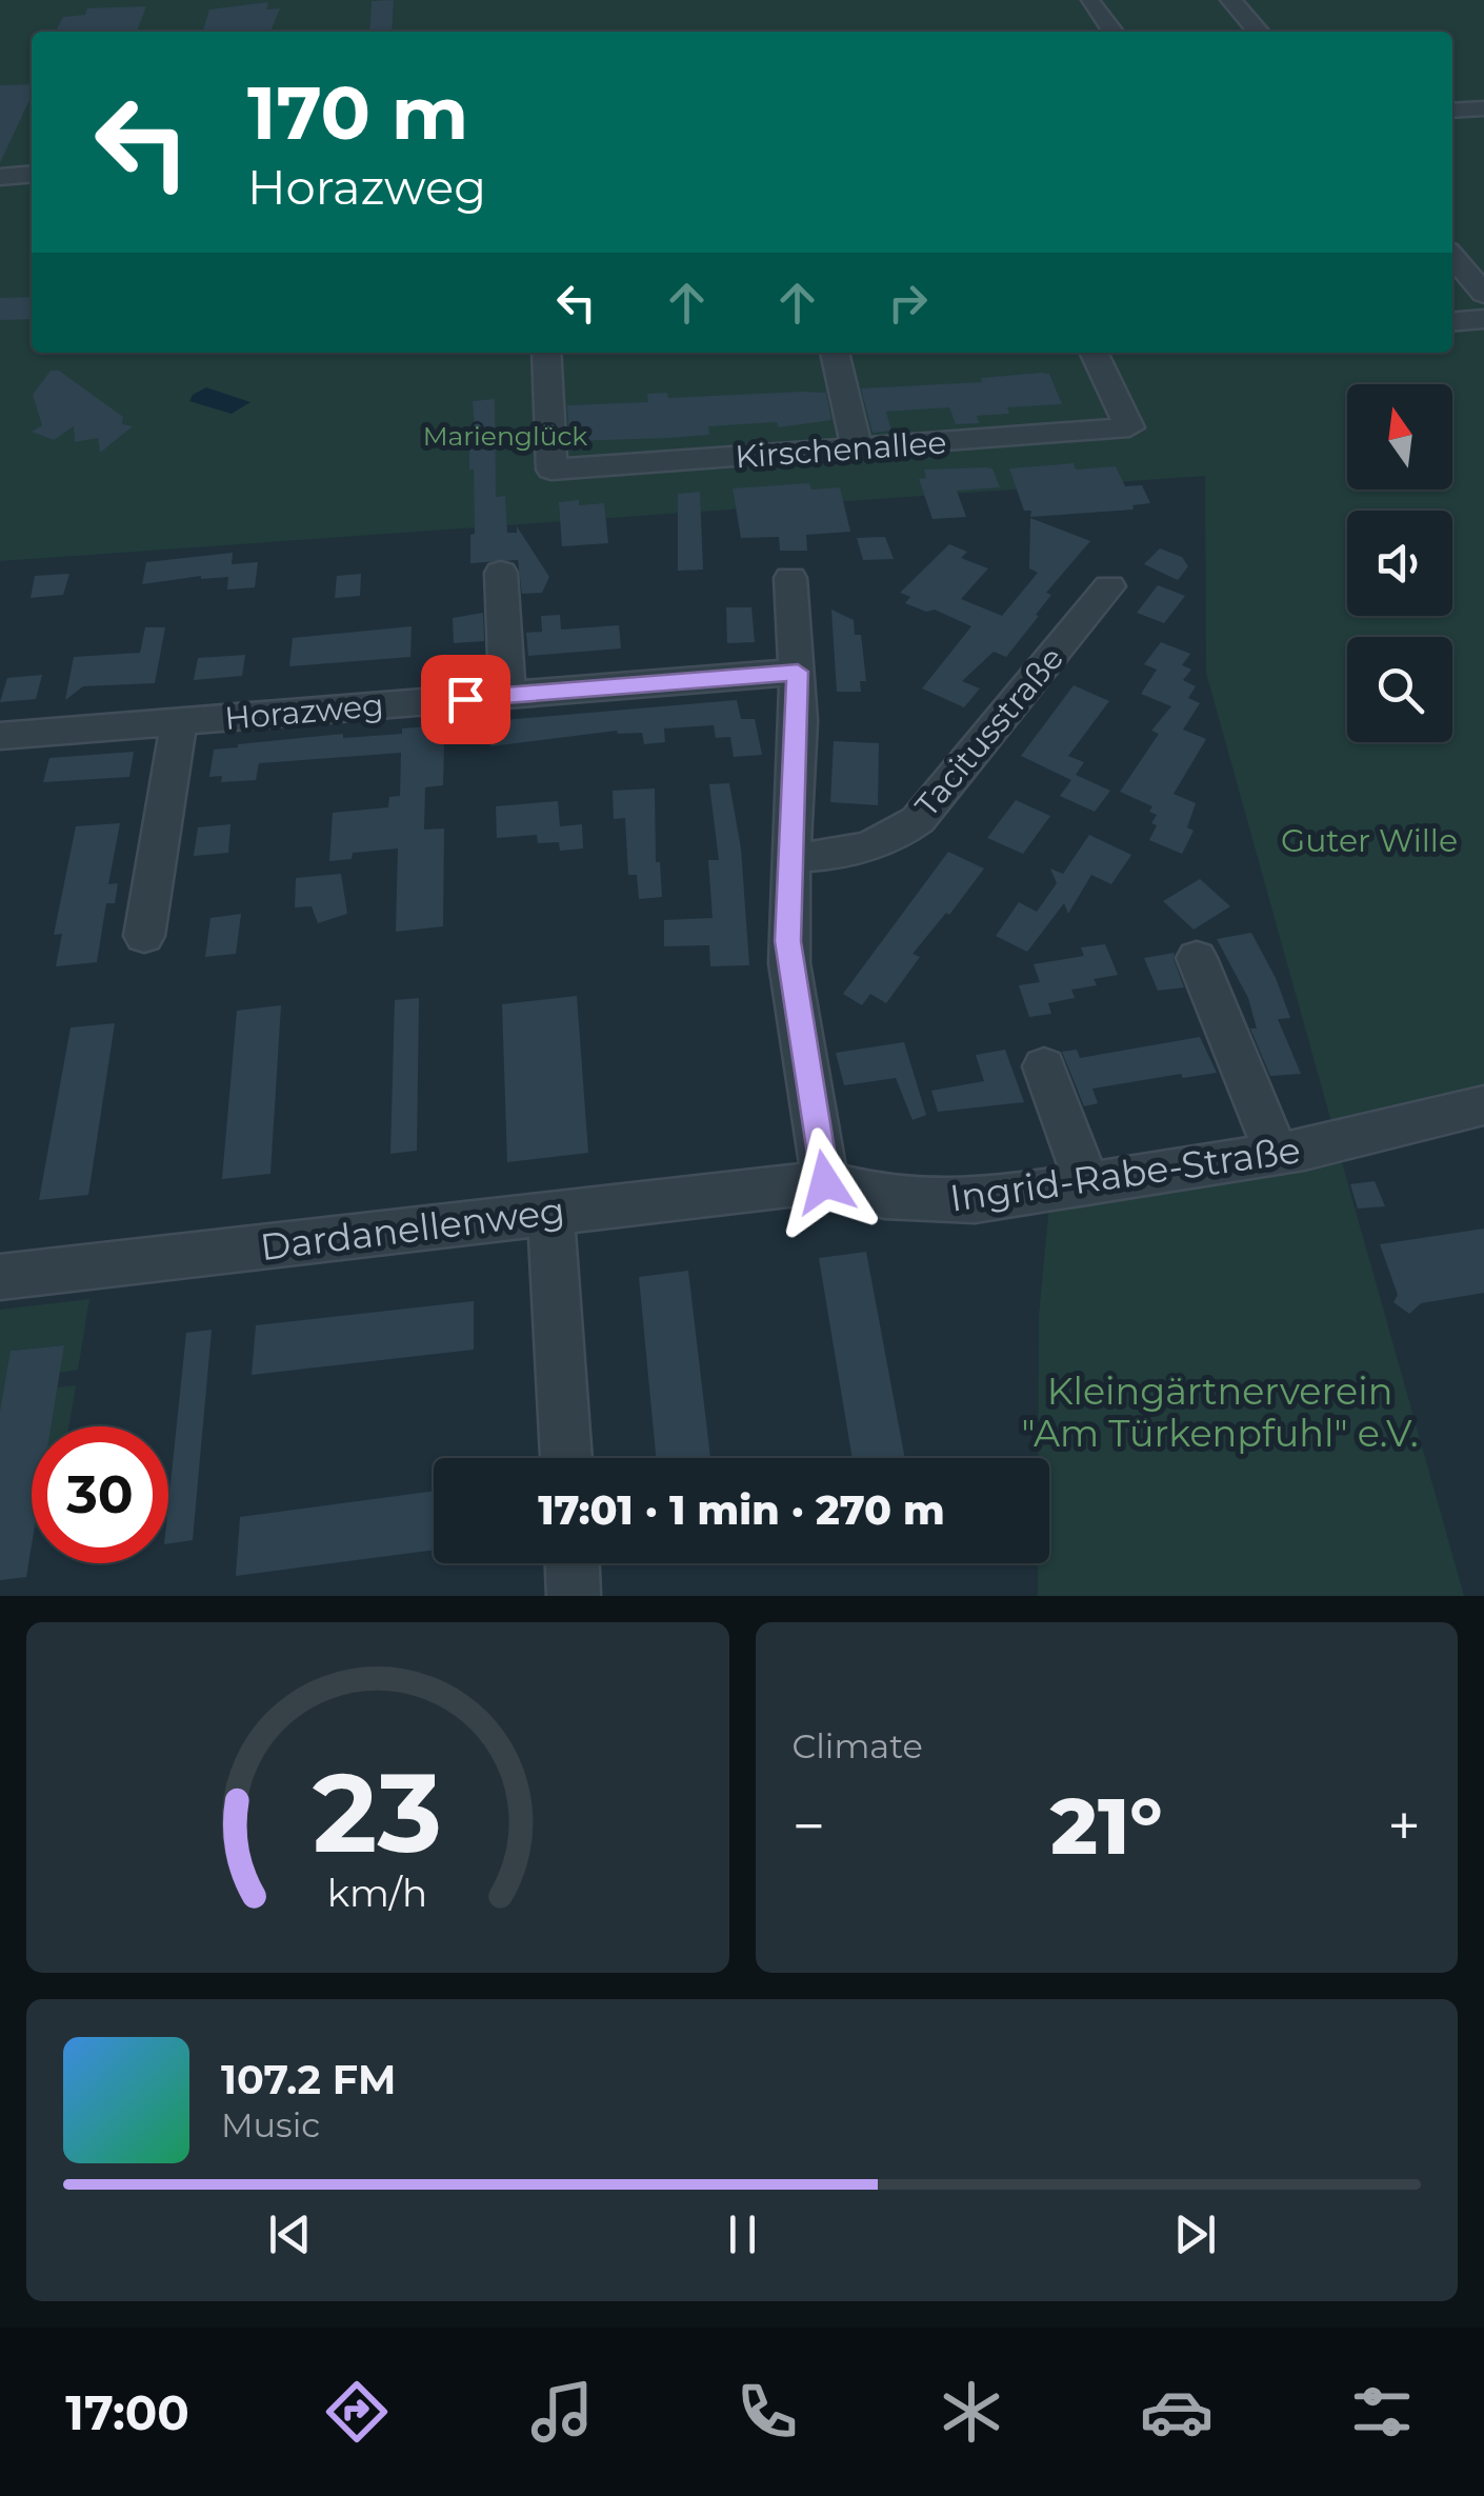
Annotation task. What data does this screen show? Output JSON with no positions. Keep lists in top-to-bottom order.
{
  "streets": {
    "street": [
      "Kirschenallee",
      "Horazweg",
      "Tacitusstraße",
      "Ingrid-Rabe-Straße",
      "Dardanellenweg"
    ]
  },
  "crossings": [
    ["Ingrid-Rabe-Straße", "Dardanellenweg"]
  ],
  "parks": ["Marienglück", "Guter Wille", "Kleingärtnerverein \"Am Türkenpfuhl\" e.V."],
  "north": "top",
  "page": {
    "turn": ["170 m", "Horazweg"],
    "limit": "30",
    "trip": "17:01 · 1 min · 270 m",
    "tile": "Climate",
    "heat": ["−", "21°", "+"],
    "song": ["107.2 FM", "Music"],
    "tabs": "17:00",
    "gauge": ["23", "km/h"]
  }
}
